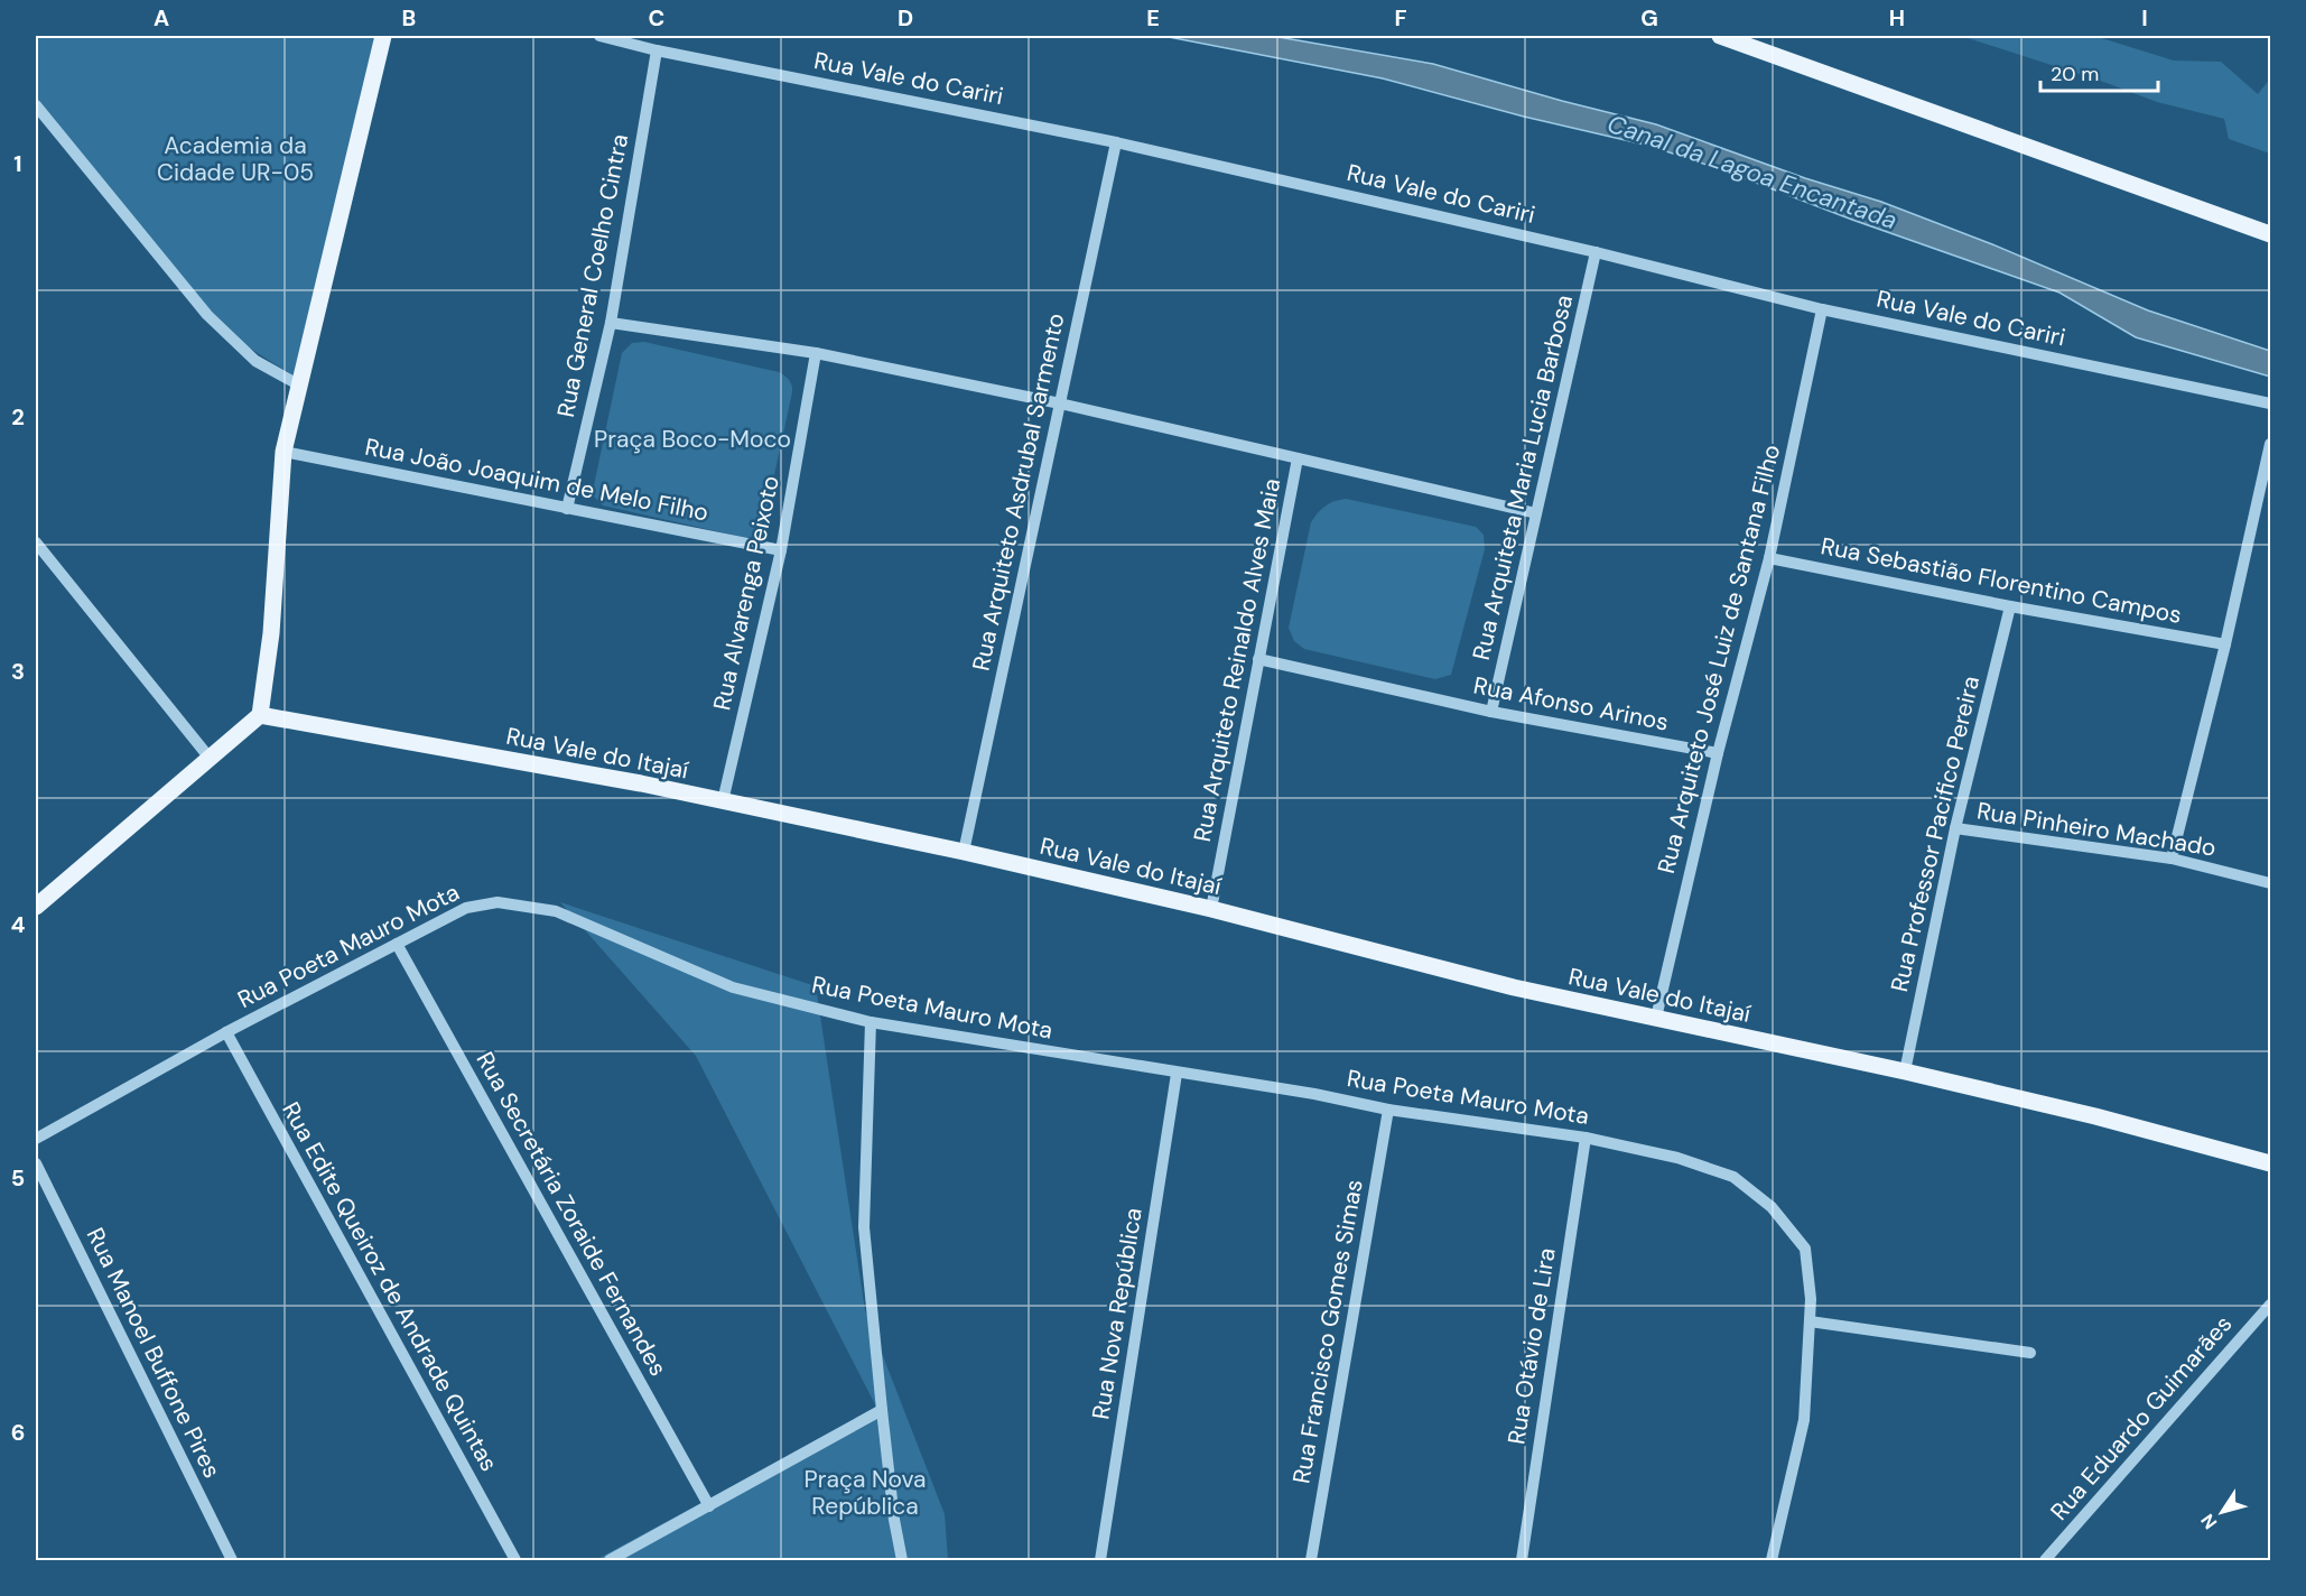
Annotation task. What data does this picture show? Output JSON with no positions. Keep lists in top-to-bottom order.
{
  "streets": {
    "main road": ["Rua Vale do Itajaí"],
    "street": [
      "Rua Vale do Cariri",
      "Rua General Coelho Cintra",
      "Rua Arquiteta Maria Lucia Barbosa",
      "Rua João Joaquim de Melo Filho",
      "Rua Arquiteto Asdrubal Sarmento",
      "Rua Sebastião Florentino Campos",
      "Rua Alvarenga Peixoto",
      "Rua Arquiteto José Luiz de Santana Filho",
      "Rua Arquiteto Reinaldo Alves Maia",
      "Rua Afonso Arinos",
      "Rua Pinheiro Machado",
      "Rua Professor Pacifico Pereira",
      "Rua Poeta Mauro Mota",
      "Rua Secretária Zoraide Fernandes",
      "Rua Edite Queiroz de Andrade Quintas",
      "Rua Nova República",
      "Rua Francisco Gomes Simas",
      "Rua Otávio de Lira",
      "Rua Manoel Buffone Pires",
      "Rua Eduardo Guimarães"
    ]
  },
  "crossings": [
    ["Rua Vale do Cariri", "Rua General Coelho Cintra"],
    ["Rua Vale do Cariri", "Rua Arquiteta Maria Lucia Barbosa"],
    ["Rua Vale do Cariri", "Rua Arquiteto Asdrubal Sarmento"],
    ["Rua Vale do Cariri", "Rua Arquiteto José Luiz de Santana Filho"],
    ["Rua General Coelho Cintra", "Rua João Joaquim de Melo Filho"],
    ["Rua Arquiteta Maria Lucia Barbosa", "Rua Afonso Arinos"],
    ["Rua João Joaquim de Melo Filho", "Rua Alvarenga Peixoto"],
    ["Rua Arquiteto Asdrubal Sarmento", "Rua Vale do Itajaí"],
    ["Rua Sebastião Florentino Campos", "Rua Arquiteto José Luiz de Santana Filho"],
    ["Rua Sebastião Florentino Campos", "Rua Professor Pacifico Pereira"],
    ["Rua Alvarenga Peixoto", "Rua Vale do Itajaí"],
    ["Rua Arquiteto José Luiz de Santana Filho", "Rua Afonso Arinos"],
    ["Rua Arquiteto José Luiz de Santana Filho", "Rua Vale do Itajaí"],
    ["Rua Arquiteto Reinaldo Alves Maia", "Rua Afonso Arinos"],
    ["Rua Arquiteto Reinaldo Alves Maia", "Rua Vale do Itajaí"],
    ["Rua Vale do Itajaí", "Rua Professor Pacifico Pereira"],
    ["Rua Pinheiro Machado", "Rua Professor Pacifico Pereira"],
    ["Rua Poeta Mauro Mota", "Rua Secretária Zoraide Fernandes"],
    ["Rua Poeta Mauro Mota", "Rua Edite Queiroz de Andrade Quintas"],
    ["Rua Poeta Mauro Mota", "Rua Nova República"],
    ["Rua Poeta Mauro Mota", "Rua Francisco Gomes Simas"],
    ["Rua Poeta Mauro Mota", "Rua Otávio de Lira"]
  ],
  "water": ["Canal da Lagoa Encantada"],
  "parks": ["Academia da Cidade UR-05", "Praça Boco-Moco", "Praça Nova República"],
  "scale_bar": "20 m",
  "north": "bottom left",
  "grid": {
    "columns": [
      "A",
      "B",
      "C",
      "D",
      "E",
      "F",
      "G",
      "H",
      "I"
    ],
    "rows": [
      "1",
      "2",
      "3",
      "4",
      "5",
      "6"
    ]
  }
}
